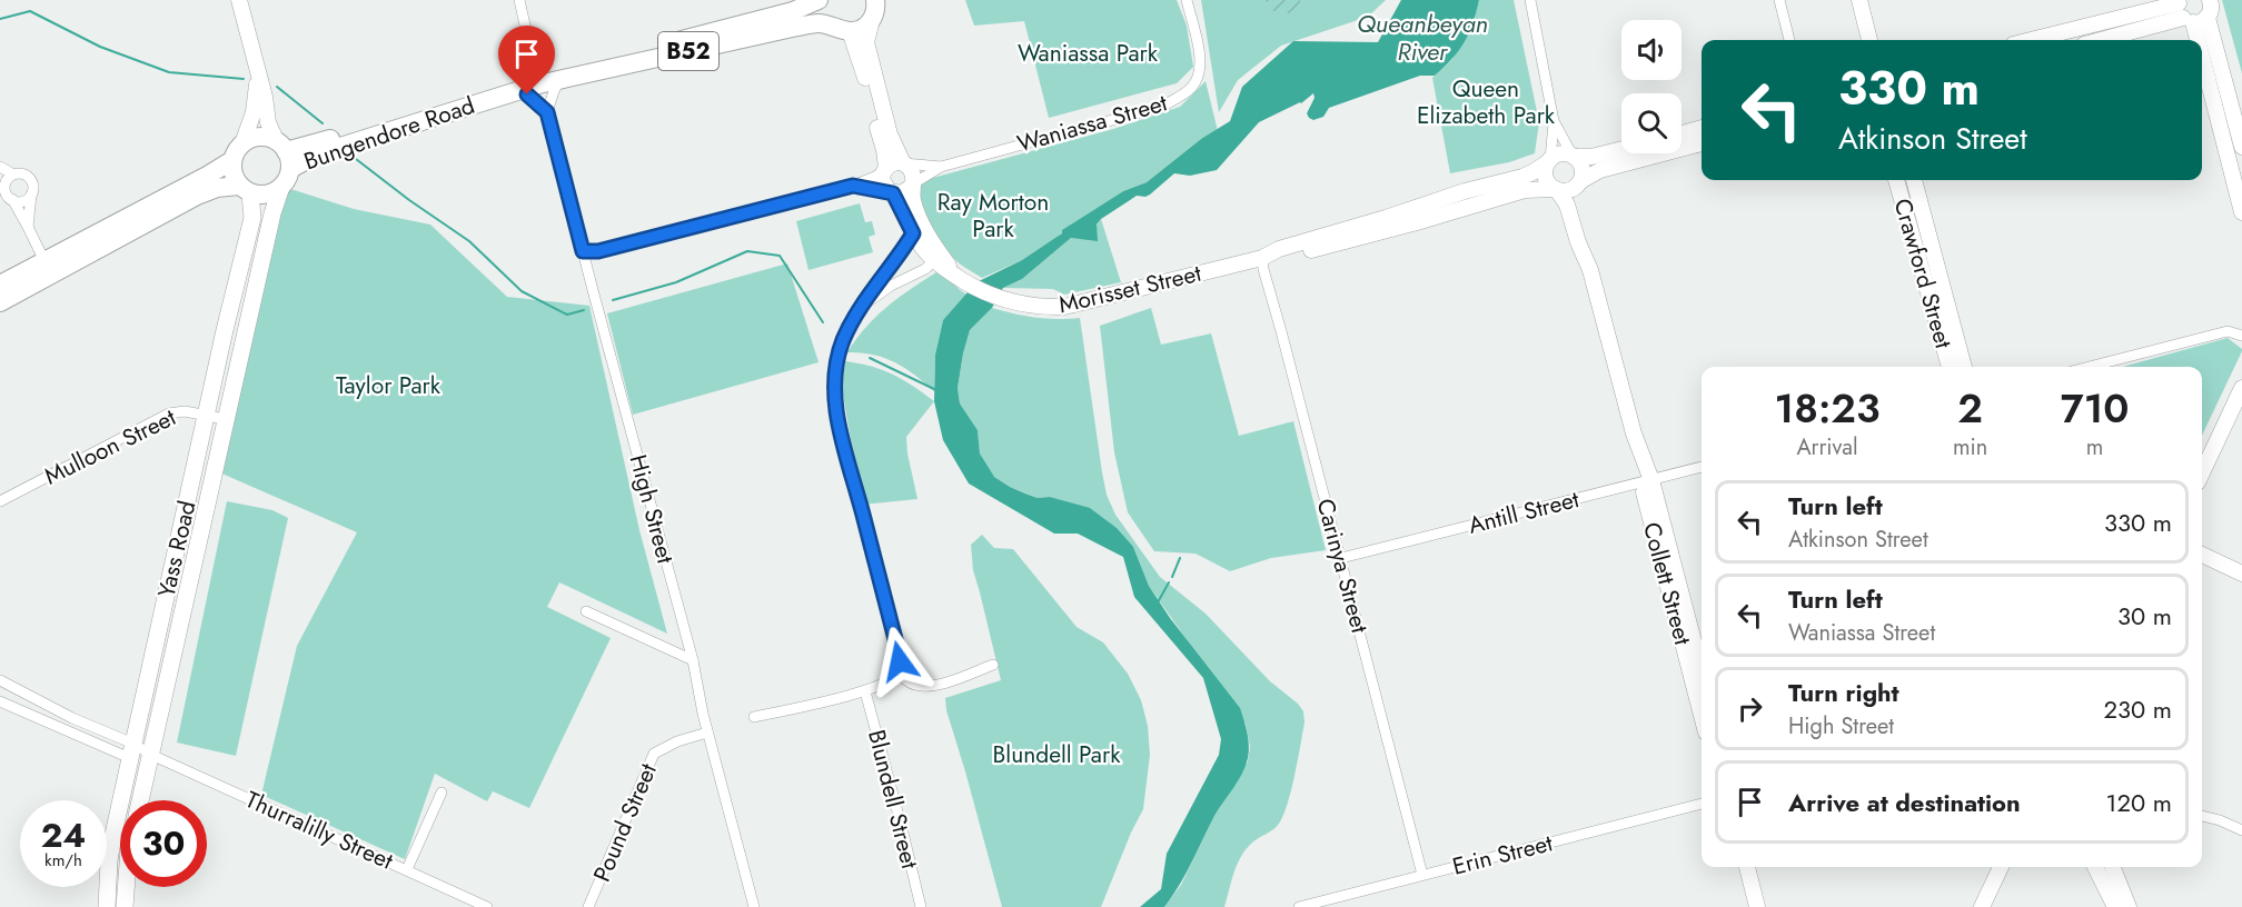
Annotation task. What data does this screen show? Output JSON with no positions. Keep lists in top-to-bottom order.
{
  "streets": {
    "highway": ["B52", "Bungendore Road"],
    "main road": ["Yass Road"],
    "street": [
      "Waniassa Street",
      "Crawford Street",
      "Morisset Street",
      "Mulloon Street",
      "High Street",
      "Antill Street",
      "Carinya Street",
      "Collett Street",
      "Blundell Street",
      "Pound Street",
      "Thurralilly Street",
      "Erin Street"
    ]
  },
  "crossings": [
    ["B52", "Bungendore Road"],
    ["B52", "Yass Road"],
    ["Bungendore Road", "Yass Road"],
    ["Morisset Street", "Carinya Street"],
    ["Morisset Street", "Collett Street"],
    ["Mulloon Street", "Yass Road"],
    ["High Street", "Pound Street"],
    ["Antill Street", "Carinya Street"],
    ["Antill Street", "Collett Street"],
    ["Yass Road", "Thurralilly Street"],
    ["Carinya Street", "Erin Street"]
  ],
  "water": ["Queanbeyan River"],
  "parks": [
    "Waniassa Park",
    "Queen Elizabeth Park",
    "Ray Morton Park",
    "Taylor Park",
    "Blundell Park"
  ],
  "page": {
    "turn": ["330 m", "Atkinson Street"],
    "eta": [
      "18:23",
      "Arrival",
      "2",
      "min",
      "710",
      "m"
    ],
    "list": [
      {
        "name": "Turn left",
        "note": "Atkinson Street",
        "value": "330 m"
      },
      {
        "name": "Turn left",
        "note": "Waniassa Street",
        "value": "30 m"
      },
      {
        "name": "Turn right",
        "note": "High Street",
        "value": "230 m"
      },
      {
        "name": "Arrive at destination",
        "value": "120 m"
      }
    ],
    "speed": "24 km/h",
    "limit": "30"
  }
}
